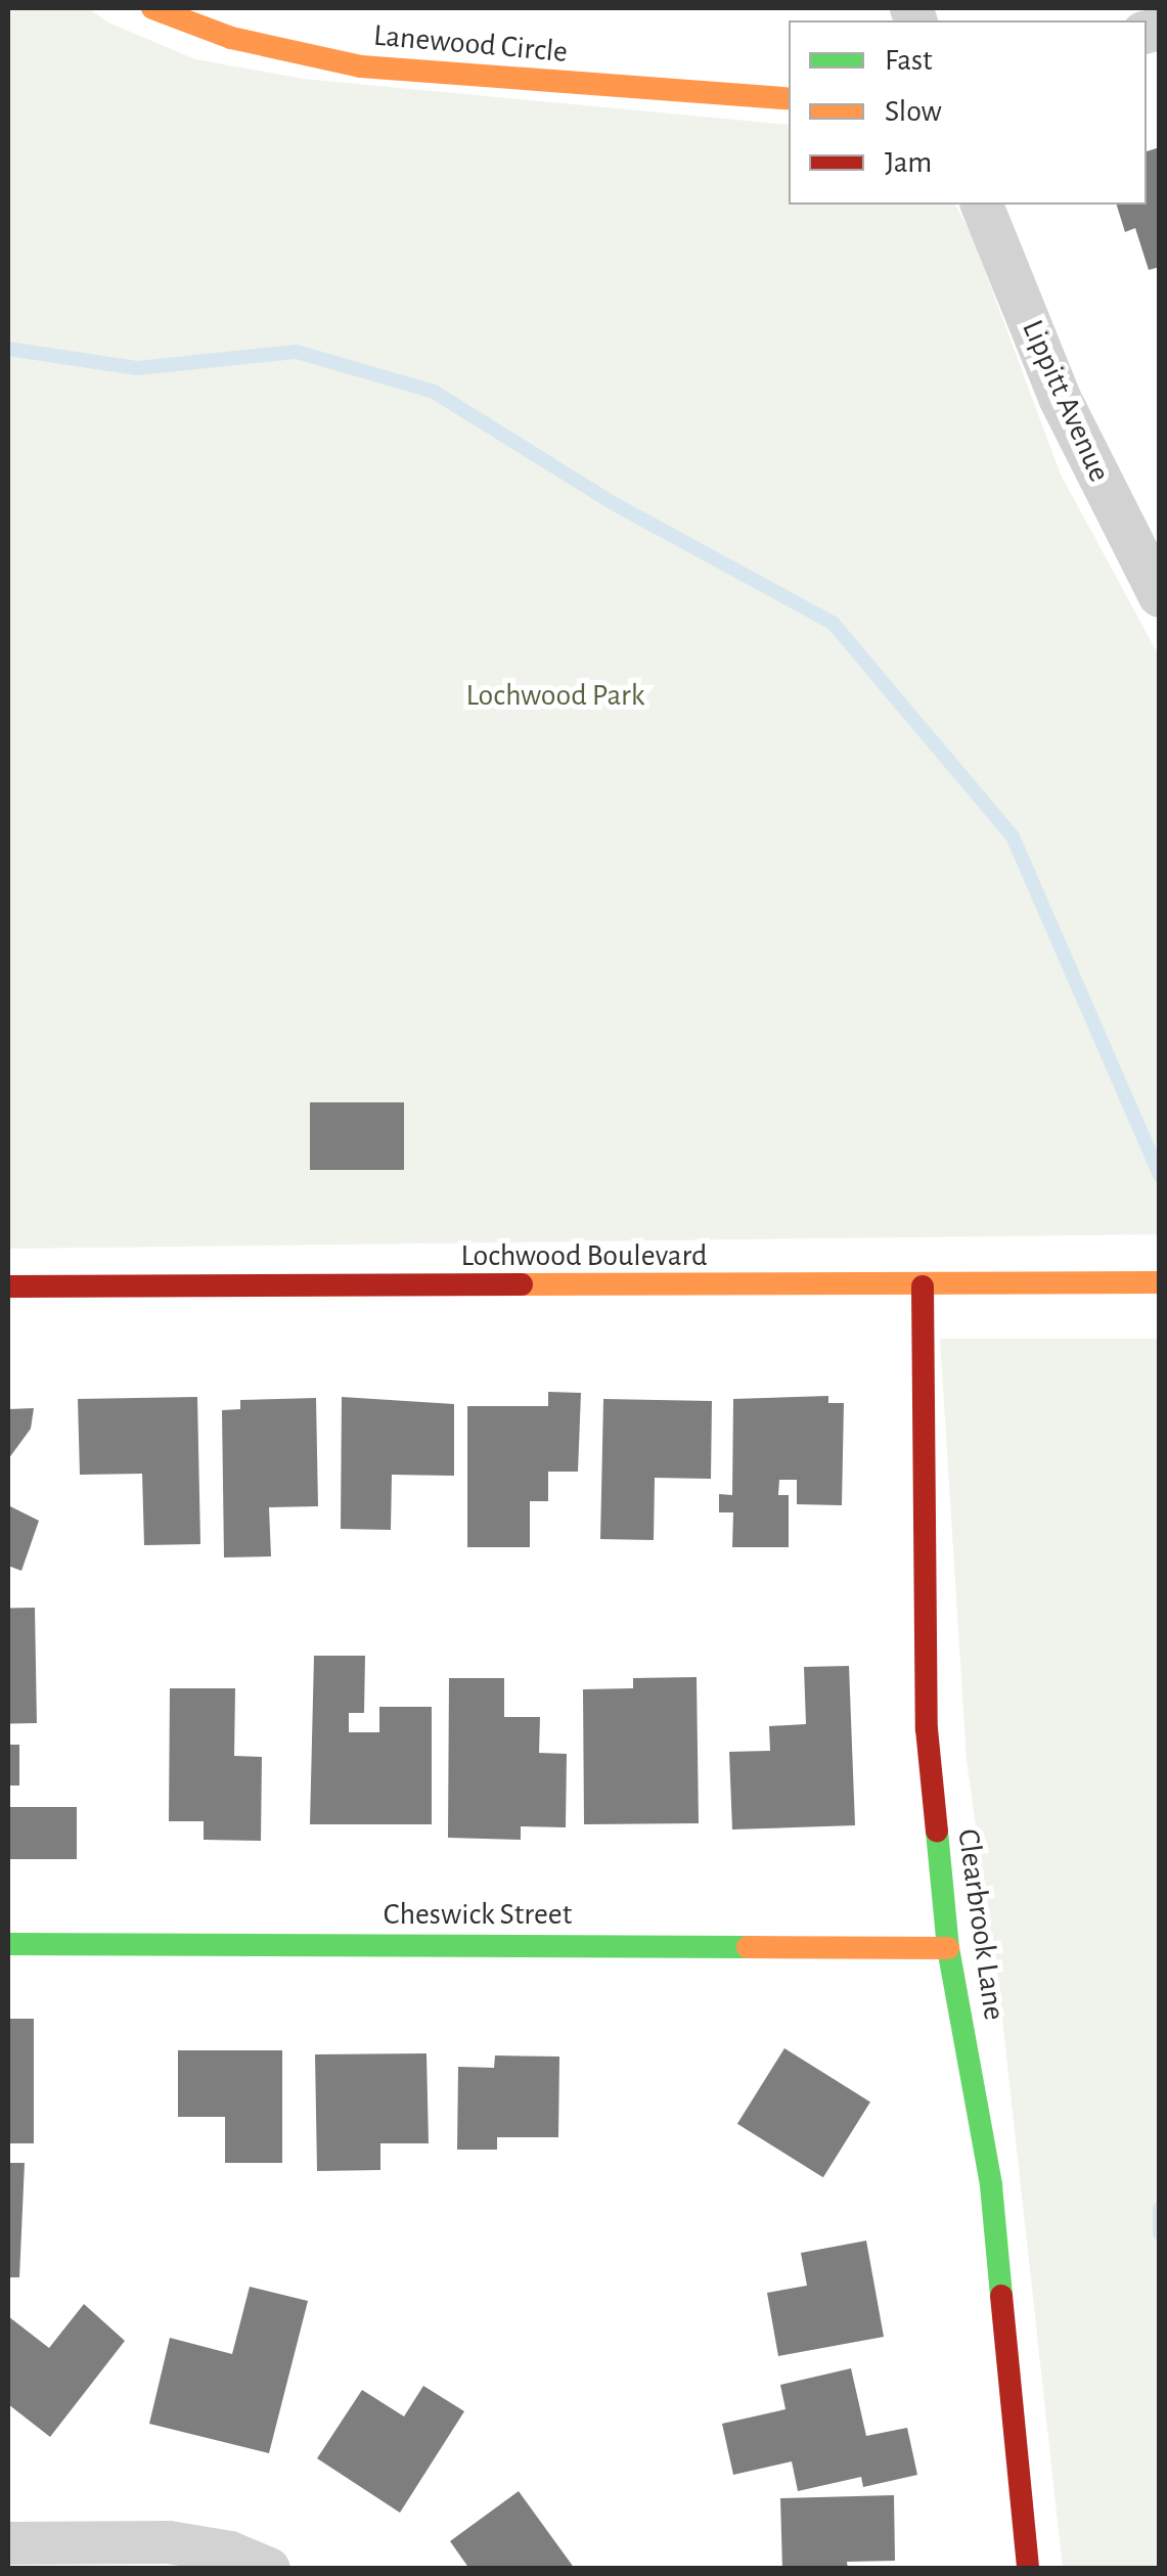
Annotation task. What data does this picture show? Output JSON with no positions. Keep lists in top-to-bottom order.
{
  "streets": {
    "street": [
      "Lanewood Circle",
      "Lippitt Avenue",
      "Lochwood Boulevard",
      "Cheswick Street",
      "Clearbrook Lane"
    ]
  },
  "crossings": [
    ["Lochwood Boulevard", "Clearbrook Lane"],
    ["Cheswick Street", "Clearbrook Lane"]
  ],
  "parks": ["Lochwood Park"],
  "legend": ["Fast", "Slow", "Jam"]
}
